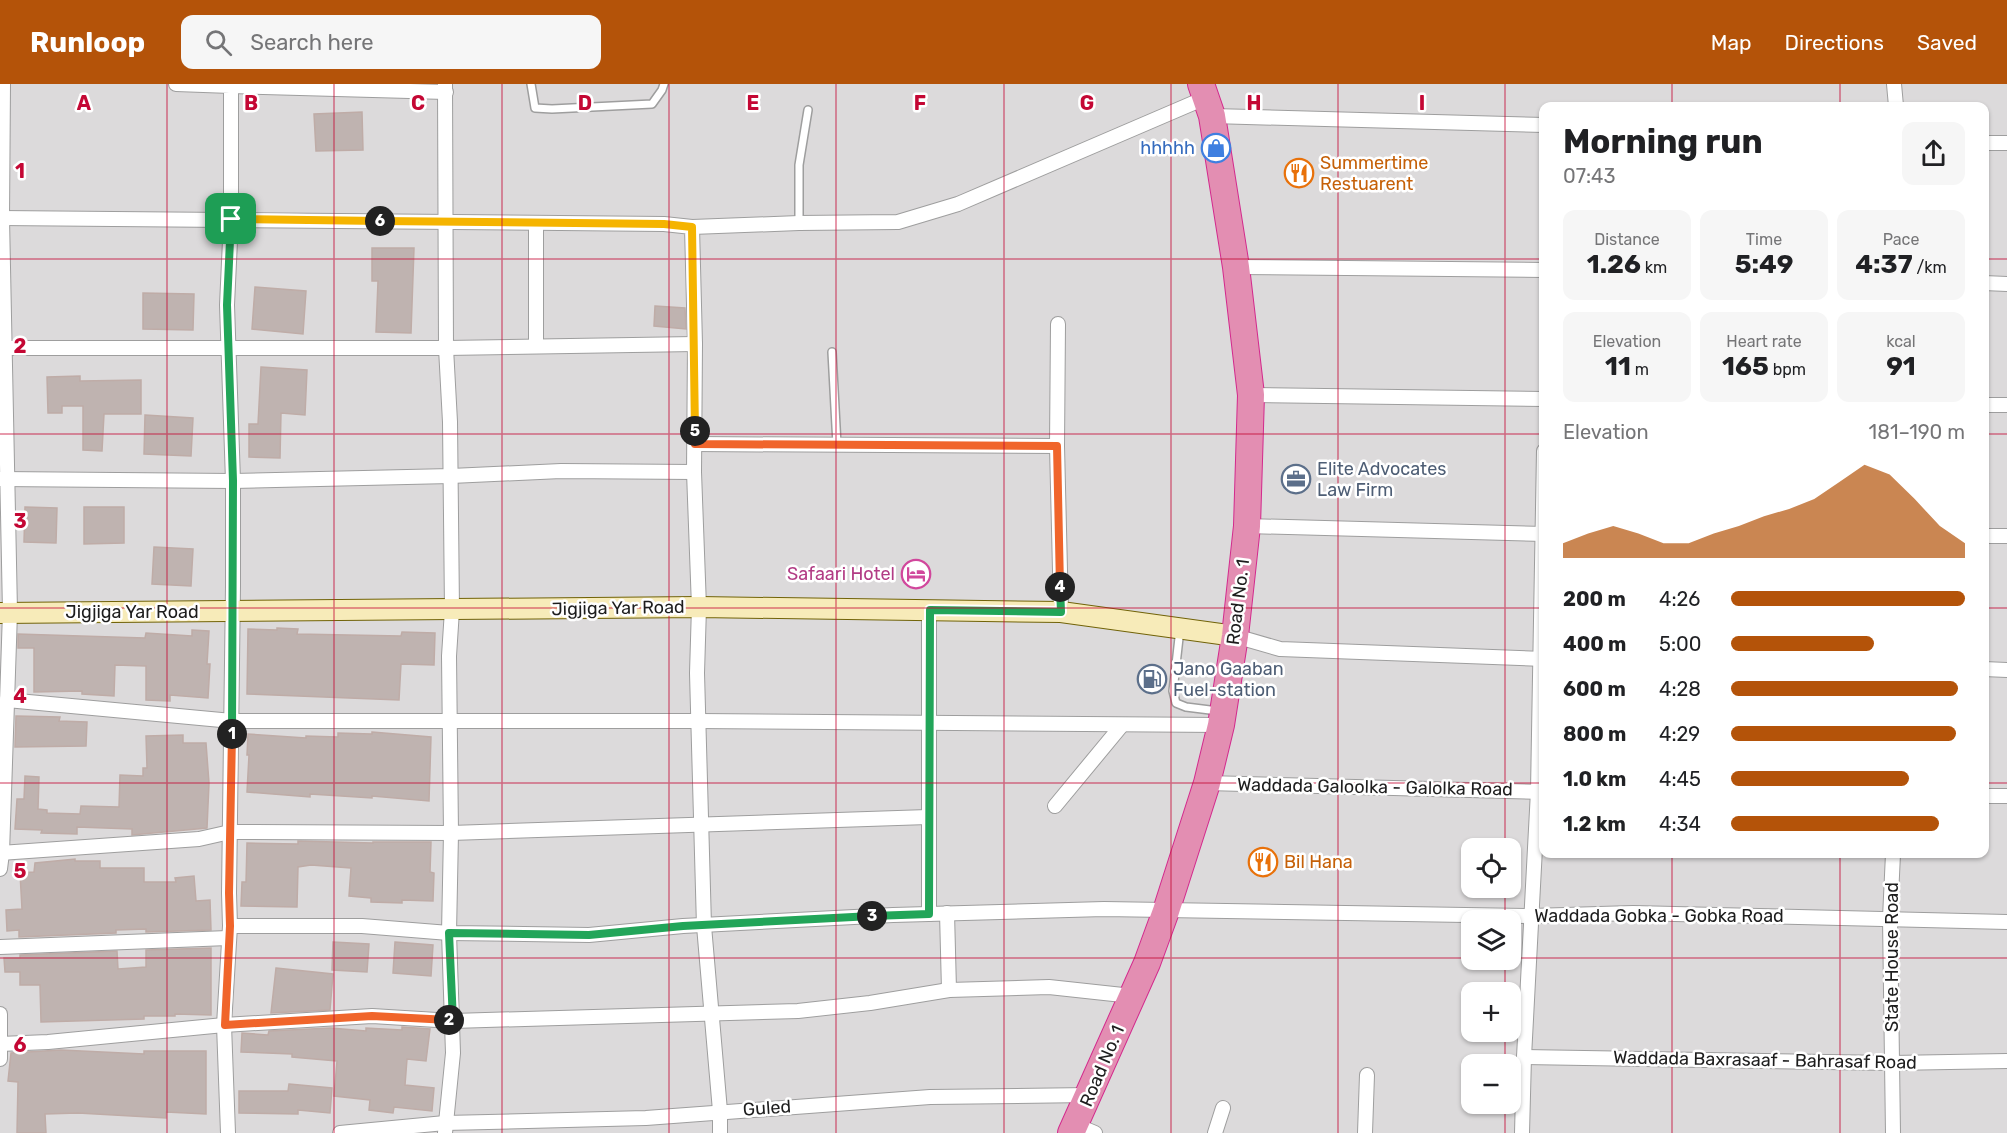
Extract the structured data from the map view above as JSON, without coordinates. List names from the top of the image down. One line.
{"streets":{"highway":["Road No. 1"],"street":["Jigjiga Yar Road","Waddada Galoolka - Galolka Road","Waddada Gobka - Gobka Road","State House Road","Waddada Baxrasaaf - Bahrasaf Road","Guled"]},"crossings":[["Road No. 1","Jigjiga Yar Road"],["Road No. 1","Waddada Galoolka - Galolka Road"],["Road No. 1","Waddada Gobka - Gobka Road"],["Road No. 1","Guled"],["Waddada Gobka - Gobka Road","State House Road"],["State House Road","Waddada Baxrasaaf - Bahrasaf Road"]],"places":{"shop":["hhhhh"],"restaurant":["Summertime Restuarent","Bil Hana"],"office":["Elite Advocates Law Firm"],"hotel":["Safaari Hotel"],"fuel station":["Jano Gaaban Fuel-station"]},"page":{"header":"Runloop","search":"Search here","nav":["Map","Directions","Saved"],"heading":["Morning run","07:43"],"stats":[["Distance","1.26 km"],["Time","5:49"],["Pace","4:37 /km"],["Elevation","11 m"],["Heart rate","165 bpm"],["kcal","91"]],"pins":["6","5","4","1","3","2"],"chart":["Elevation","181–190 m"],"list":[{"name":"200 m","note":"4:26"},{"name":"400 m","note":"5:00"},{"name":"600 m","note":"4:28"},{"name":"800 m","note":"4:29"},{"name":"1.0 km","note":"4:45"},{"name":"1.2 km","note":"4:34"}],"map_buttons":["+","−"]},"grid":{"columns":["A","B","C","D","E","F","G","H","I"],"rows":["1","2","3","4","5","6"]}}
